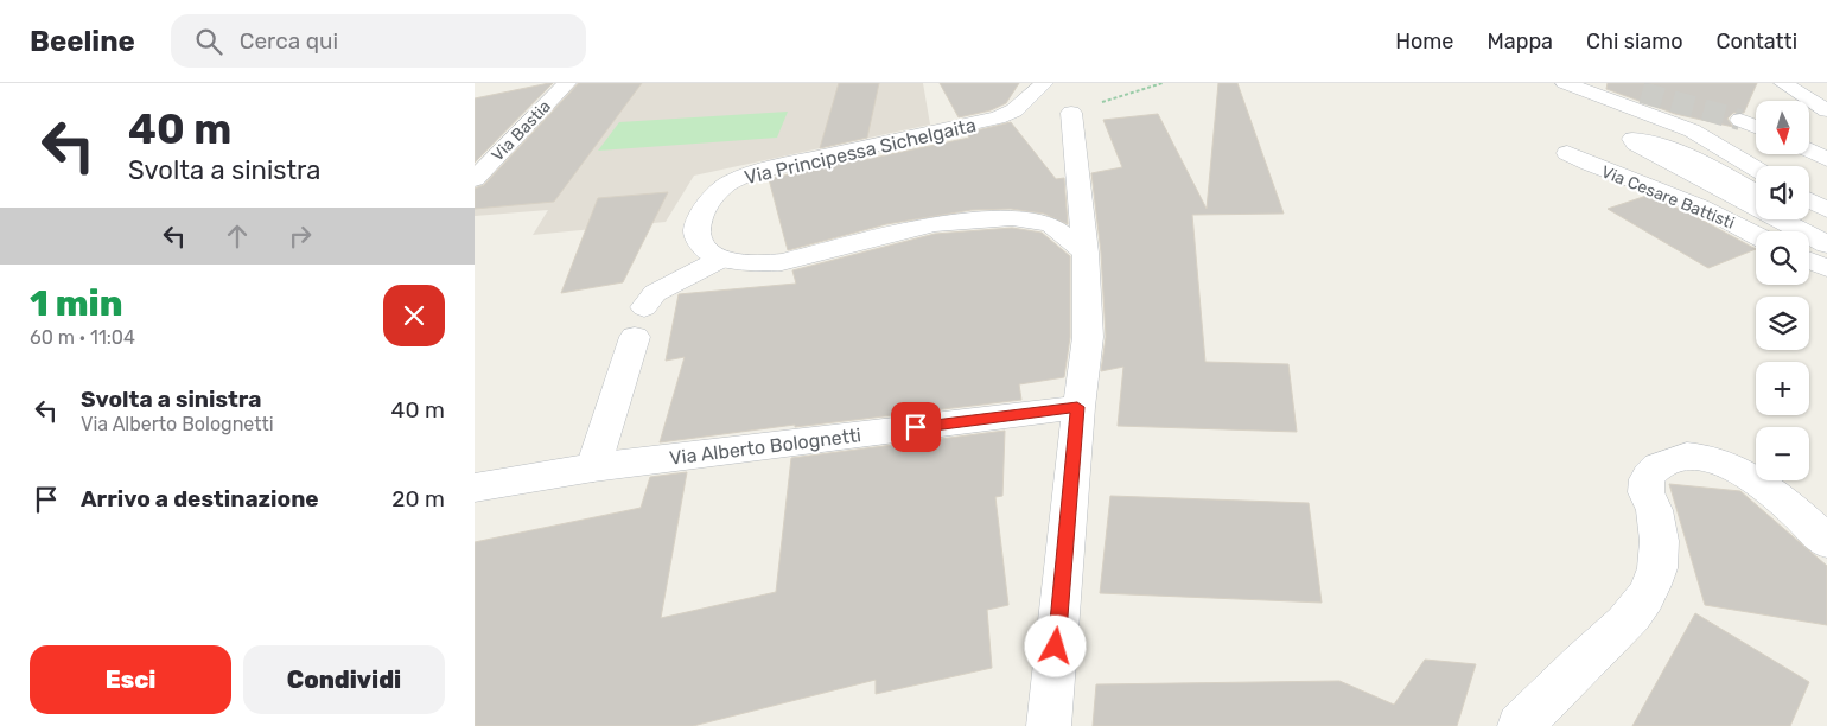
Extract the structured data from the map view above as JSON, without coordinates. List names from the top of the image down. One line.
{"streets":{"street":["Via Bastia","Via Principessa Sichelgaita","Via Cesare Battisti","Via Alberto Bolognetti"]},"north":"bottom","page":{"header":"Beeline","search":"Cerca qui","nav":["Home","Mappa","Chi siamo","Contatti"],"turn":["40 m","Svolta a sinistra"],"map_buttons":["+","−"],"heading":["1 min","60 m · 11:04"],"list":[{"name":"Svolta a sinistra","note":"Via Alberto Bolognetti","value":"40 m"},{"name":"Arrivo a destinazione","value":"20 m"}],"buttons":["Esci","Condividi"]}}
